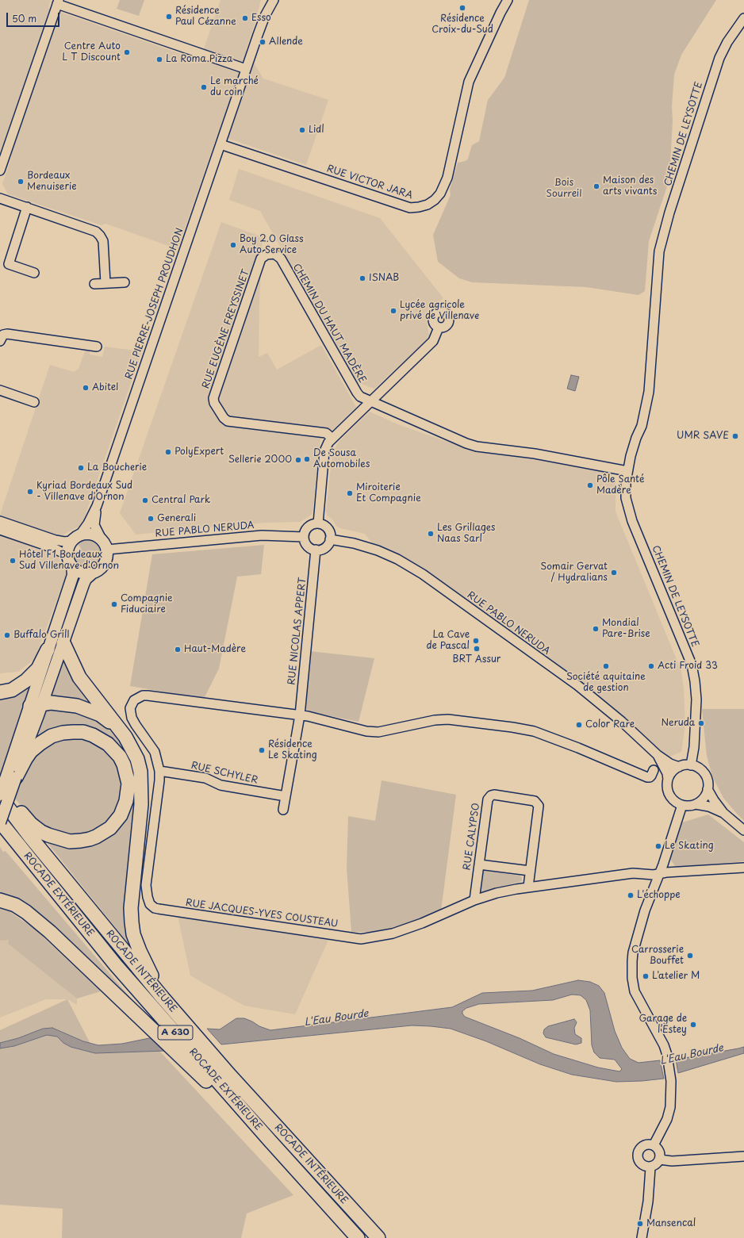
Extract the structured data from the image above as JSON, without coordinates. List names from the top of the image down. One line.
{"streets":{"highway":["ROCADE EXTÉRIEURE","ROCADE INTÉRIEURE","A 630"],"street":["CHEMIN DE LEYSOTTE","RUE VICTOR JARA","RUE PIERRE-JOSEPH PROUDHON","CHEMIN DU HAUT MADÈRE","RUE EUGÈNE FREYSSINET","RUE PABLO NERUDA","RUE NICOLAS APPERT","RUE SCHYLER","RUE CALYPSO","RUE JACQUES-YVES COUSTEAU"]},"crossings":[["CHEMIN DE LEYSOTTE","CHEMIN DU HAUT MADÈRE"],["CHEMIN DE LEYSOTTE","RUE PABLO NERUDA"],["RUE VICTOR JARA","RUE PIERRE-JOSEPH PROUDHON"],["RUE PIERRE-JOSEPH PROUDHON","RUE PABLO NERUDA"],["CHEMIN DU HAUT MADÈRE","RUE EUGÈNE FREYSSINET"],["RUE PABLO NERUDA","RUE NICOLAS APPERT"],["RUE NICOLAS APPERT","RUE SCHYLER"],["RUE NICOLAS APPERT","RUE JACQUES-YVES COUSTEAU"],["RUE SCHYLER","RUE JACQUES-YVES COUSTEAU"],["RUE CALYPSO","RUE JACQUES-YVES COUSTEAU"]],"water":["L'Eau Bourde"],"parks":["Bois Sourreil"],"places":["Résidence Croix-du-Sud","Résidence Paul Cézanne","Esso","Allende","Centre Auto L T Discount","La Roma Pizza","Le marché du coin","Lidl","Bordeaux Menuiserie","Maison des arts vivants","Boy 2.0 Glass Auto Service","ISNAB","Lycée agricole privé de Villenave","Abitel","UMR SAVE","PolyExpert","De Sousa Automobiles","Sellerie 2000","La Boucherie","Pôle Santé Madère","Kyriad Bordeaux Sud - Villenave d'Ornon","Miroiterie Et Compagnie","Central Park","Generali","Les Grillages Naas Sarl","Hôtel F1 Bordeaux Sud Villenave d'Ornon","Somair Gervat / Hydralians","Compagnie Fiduciaire","Mondial Pare-Brise","Buffalo Grill","La Cave de Pascal","BRT Assur","Haut-Madère","Société aquitaine de gestion","Acti Froid 33","Neruda","Color Rare","Résidence Le Skating","Le Skating","L'échoppe","Carrosserie Bouffet","L'atelier M","Garage de l’Estey","Mansencal"],"scale_bar":"50 m"}
